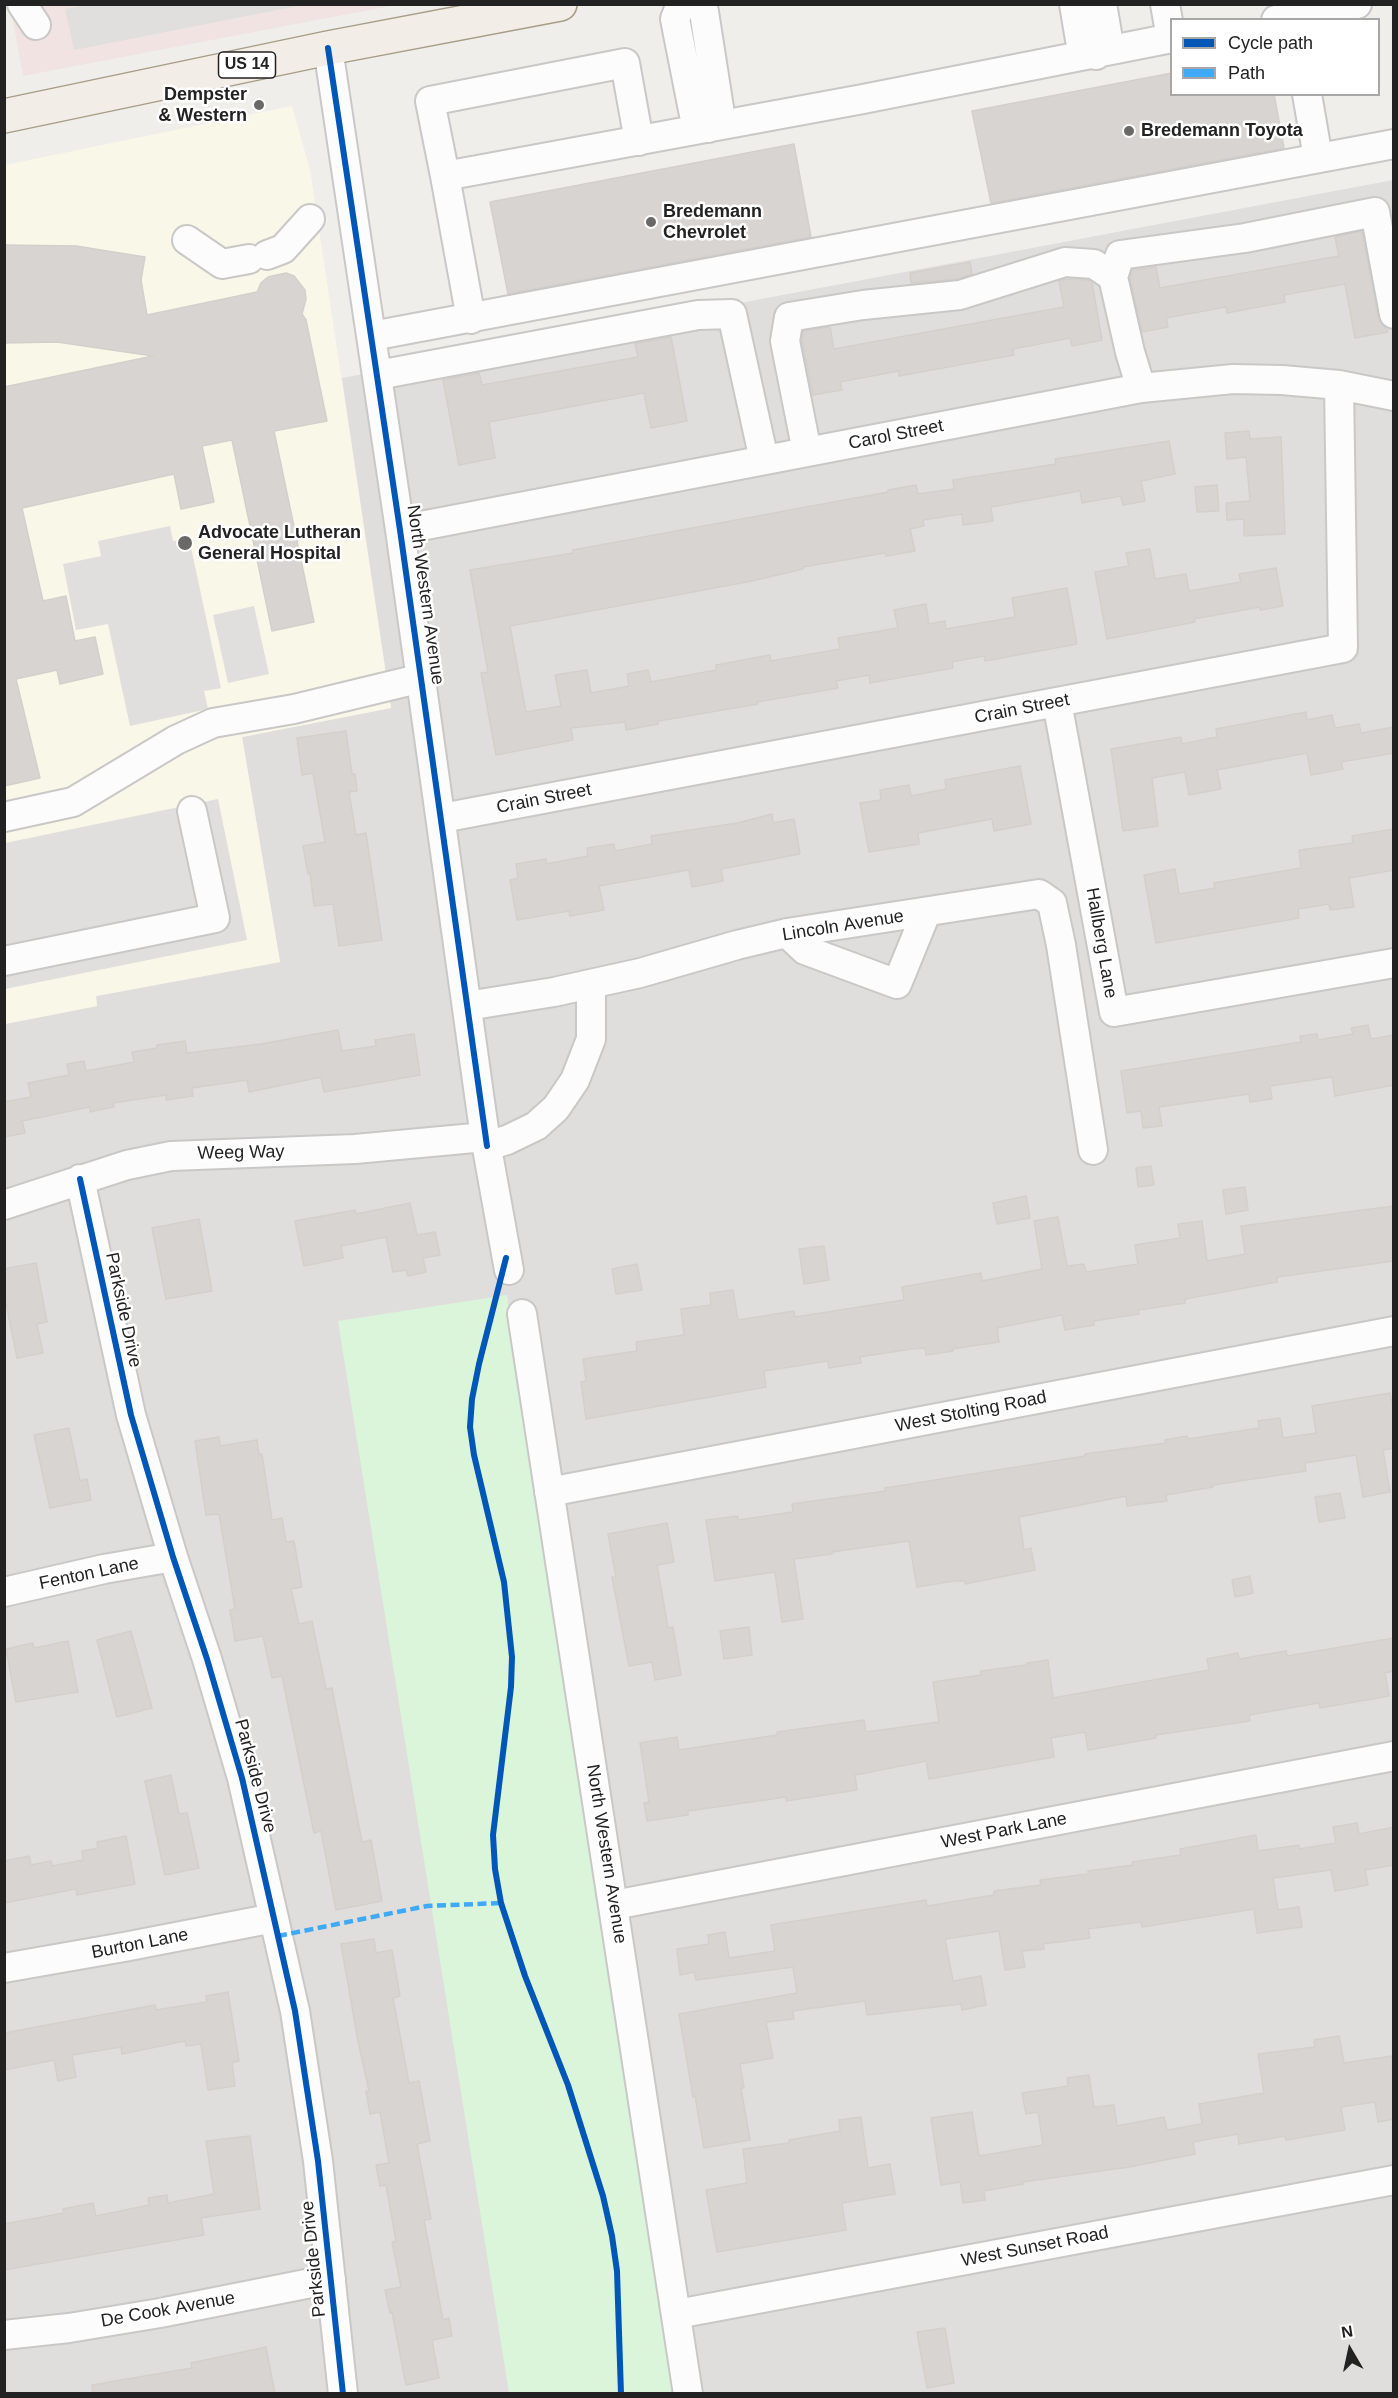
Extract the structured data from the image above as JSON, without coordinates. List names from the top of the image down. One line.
{"streets":{"main road":["US 14"],"street":["Carol Street","North Western Avenue","Crain Street","Lincoln Avenue","Hallberg Lane","Weeg Way","Parkside Drive","West Stolting Road","Fenton Lane","West Park Lane","Burton Lane","West Sunset Road","De Cook Avenue"]},"crossings":[["US 14","North Western Avenue"],["Carol Street","North Western Avenue"],["Carol Street","Crain Street"],["North Western Avenue","Crain Street"],["North Western Avenue","Lincoln Avenue"],["North Western Avenue","Weeg Way"],["North Western Avenue","West Stolting Road"],["North Western Avenue","West Park Lane"],["North Western Avenue","West Sunset Road"],["Crain Street","Hallberg Lane"],["Weeg Way","Parkside Drive"],["Parkside Drive","Fenton Lane"],["Parkside Drive","Burton Lane"],["Parkside Drive","De Cook Avenue"]],"places":["Dempster & Western","Bredemann Toyota","Bredemann Chevrolet","Advocate Lutheran General Hospital"],"legend":["Cycle path","Path"],"north":"top"}
